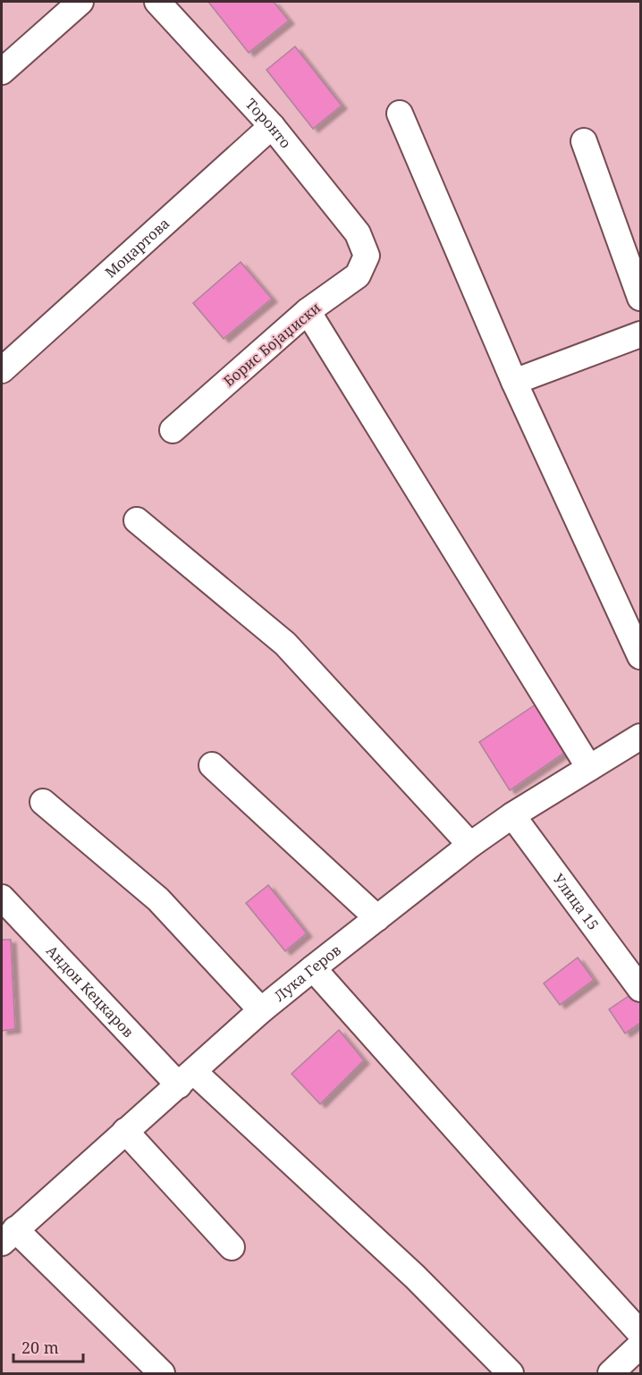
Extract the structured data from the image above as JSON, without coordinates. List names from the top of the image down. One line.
{"streets":{"street":["Торонто","Моцартова","Борис Бојаџиски","Улица 15","Лука Геров","Андон Кецкаров"]},"crossings":[["Торонто","Моцартова"],["Торонто","Борис Бојаџиски"],["Улица 15","Лука Геров"],["Лука Геров","Андон Кецкаров"]],"scale_bar":"20 m"}
